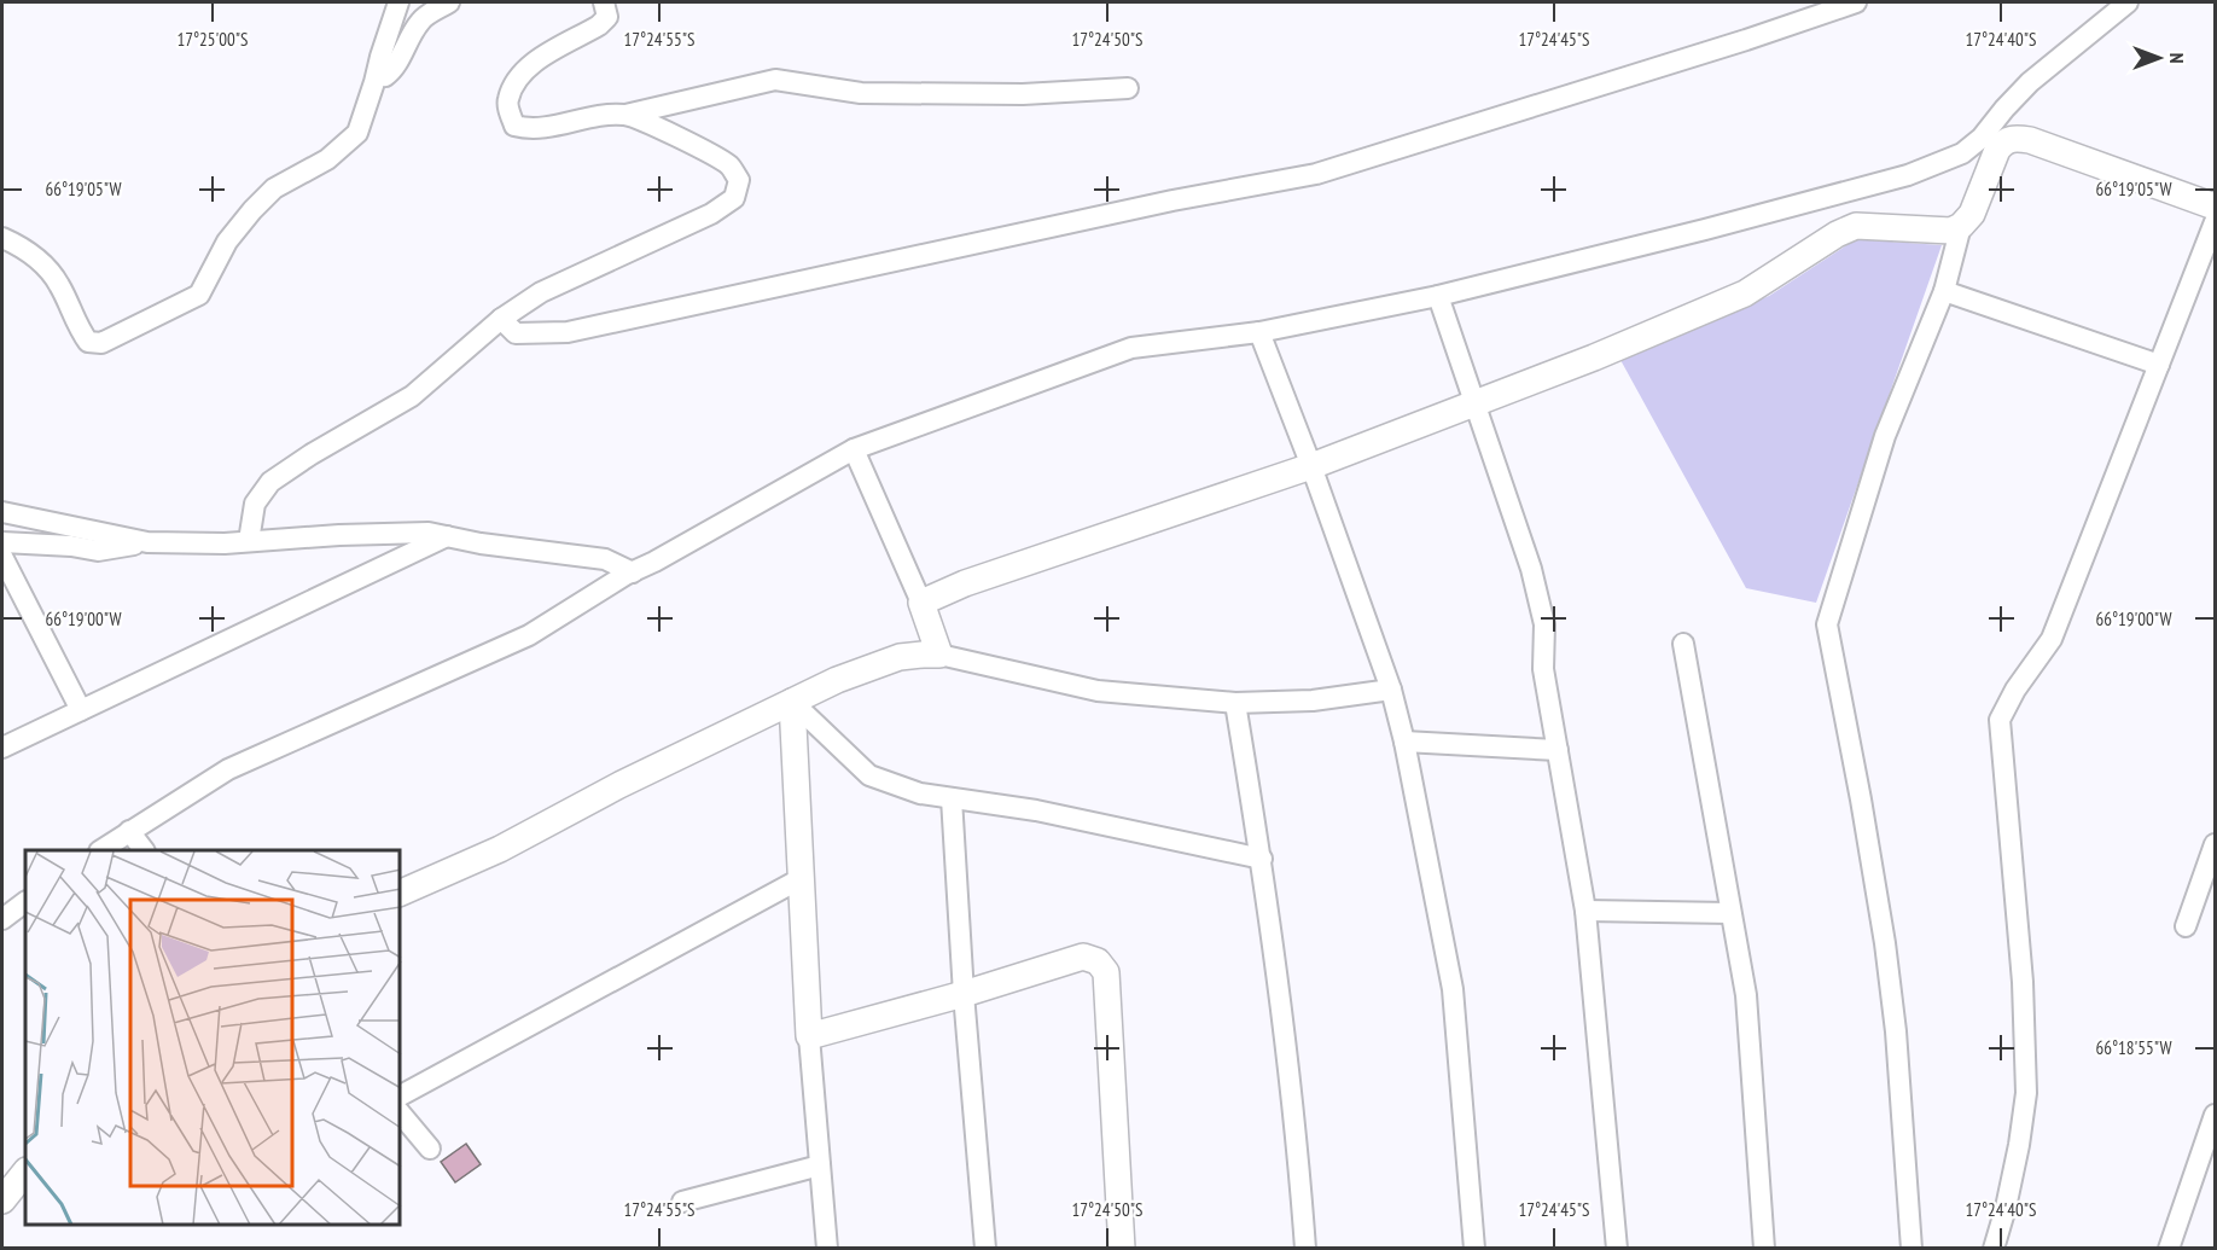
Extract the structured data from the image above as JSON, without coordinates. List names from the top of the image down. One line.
{"north":"right","coordinates":["17°25'00\"S","17°24'55\"S","17°24'50\"S","17°24'45\"S","17°24'40\"S","66°19'05\"W","66°19'00\"W","66°18'55\"W"]}
